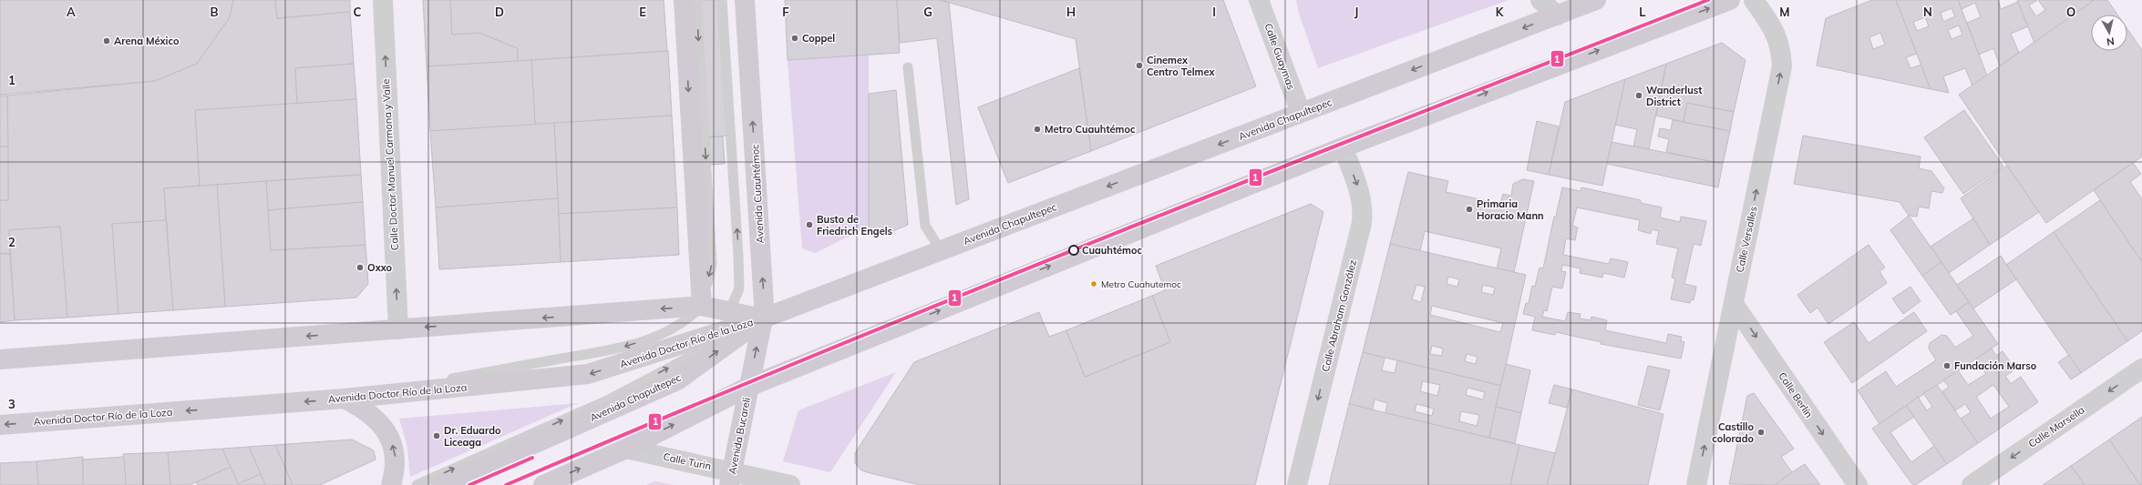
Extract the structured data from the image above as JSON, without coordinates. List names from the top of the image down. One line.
{"streets":{"main road":["Avenida Chapultepec","Avenida Cuauhtémoc","Avenida Doctor Río de la Loza","Avenida Bucareli"],"street":["Calle Guaymas","Calle Doctor Manuel Carmona y Valle","Calle Versalles","Calle Abraham González","Calle Berlín","Calle Marsella","Calle Turin"]},"crossings":[["Calle Guaymas","Avenida Chapultepec"],["Avenida Chapultepec","Avenida Cuauhtémoc"],["Avenida Chapultepec","Avenida Doctor Río de la Loza"],["Calle Doctor Manuel Carmona y Valle","Avenida Doctor Río de la Loza"],["Avenida Cuauhtémoc","Avenida Doctor Río de la Loza"],["Avenida Cuauhtémoc","Avenida Bucareli"],["Calle Versalles","Calle Berlín"],["Avenida Bucareli","Calle Turin"]],"one_way":["Calle Doctor Manuel Carmona y Valle","Calle Versalles","Calle Abraham González","Avenida Doctor Río de la Loza","Calle Berlín","Calle Marsella"],"places":["Coppel","Arena México","Cinemex Centro Telmex","Wanderlust District","Metro Cuauhtémoc","Primaria Horacio Mann","Busto de Friedrich Engels","Cuauhtémoc","Oxxo","Metro Cuahutemoc","Fundación Marso","Castillo colorado","Dr. Eduardo Liceaga"],"lines":["transit line 1"],"north":"bottom","grid":{"columns":["A","B","C","D","E","F","G","H","I","J","K","L","M","N","O"],"rows":["1","2","3"]}}
